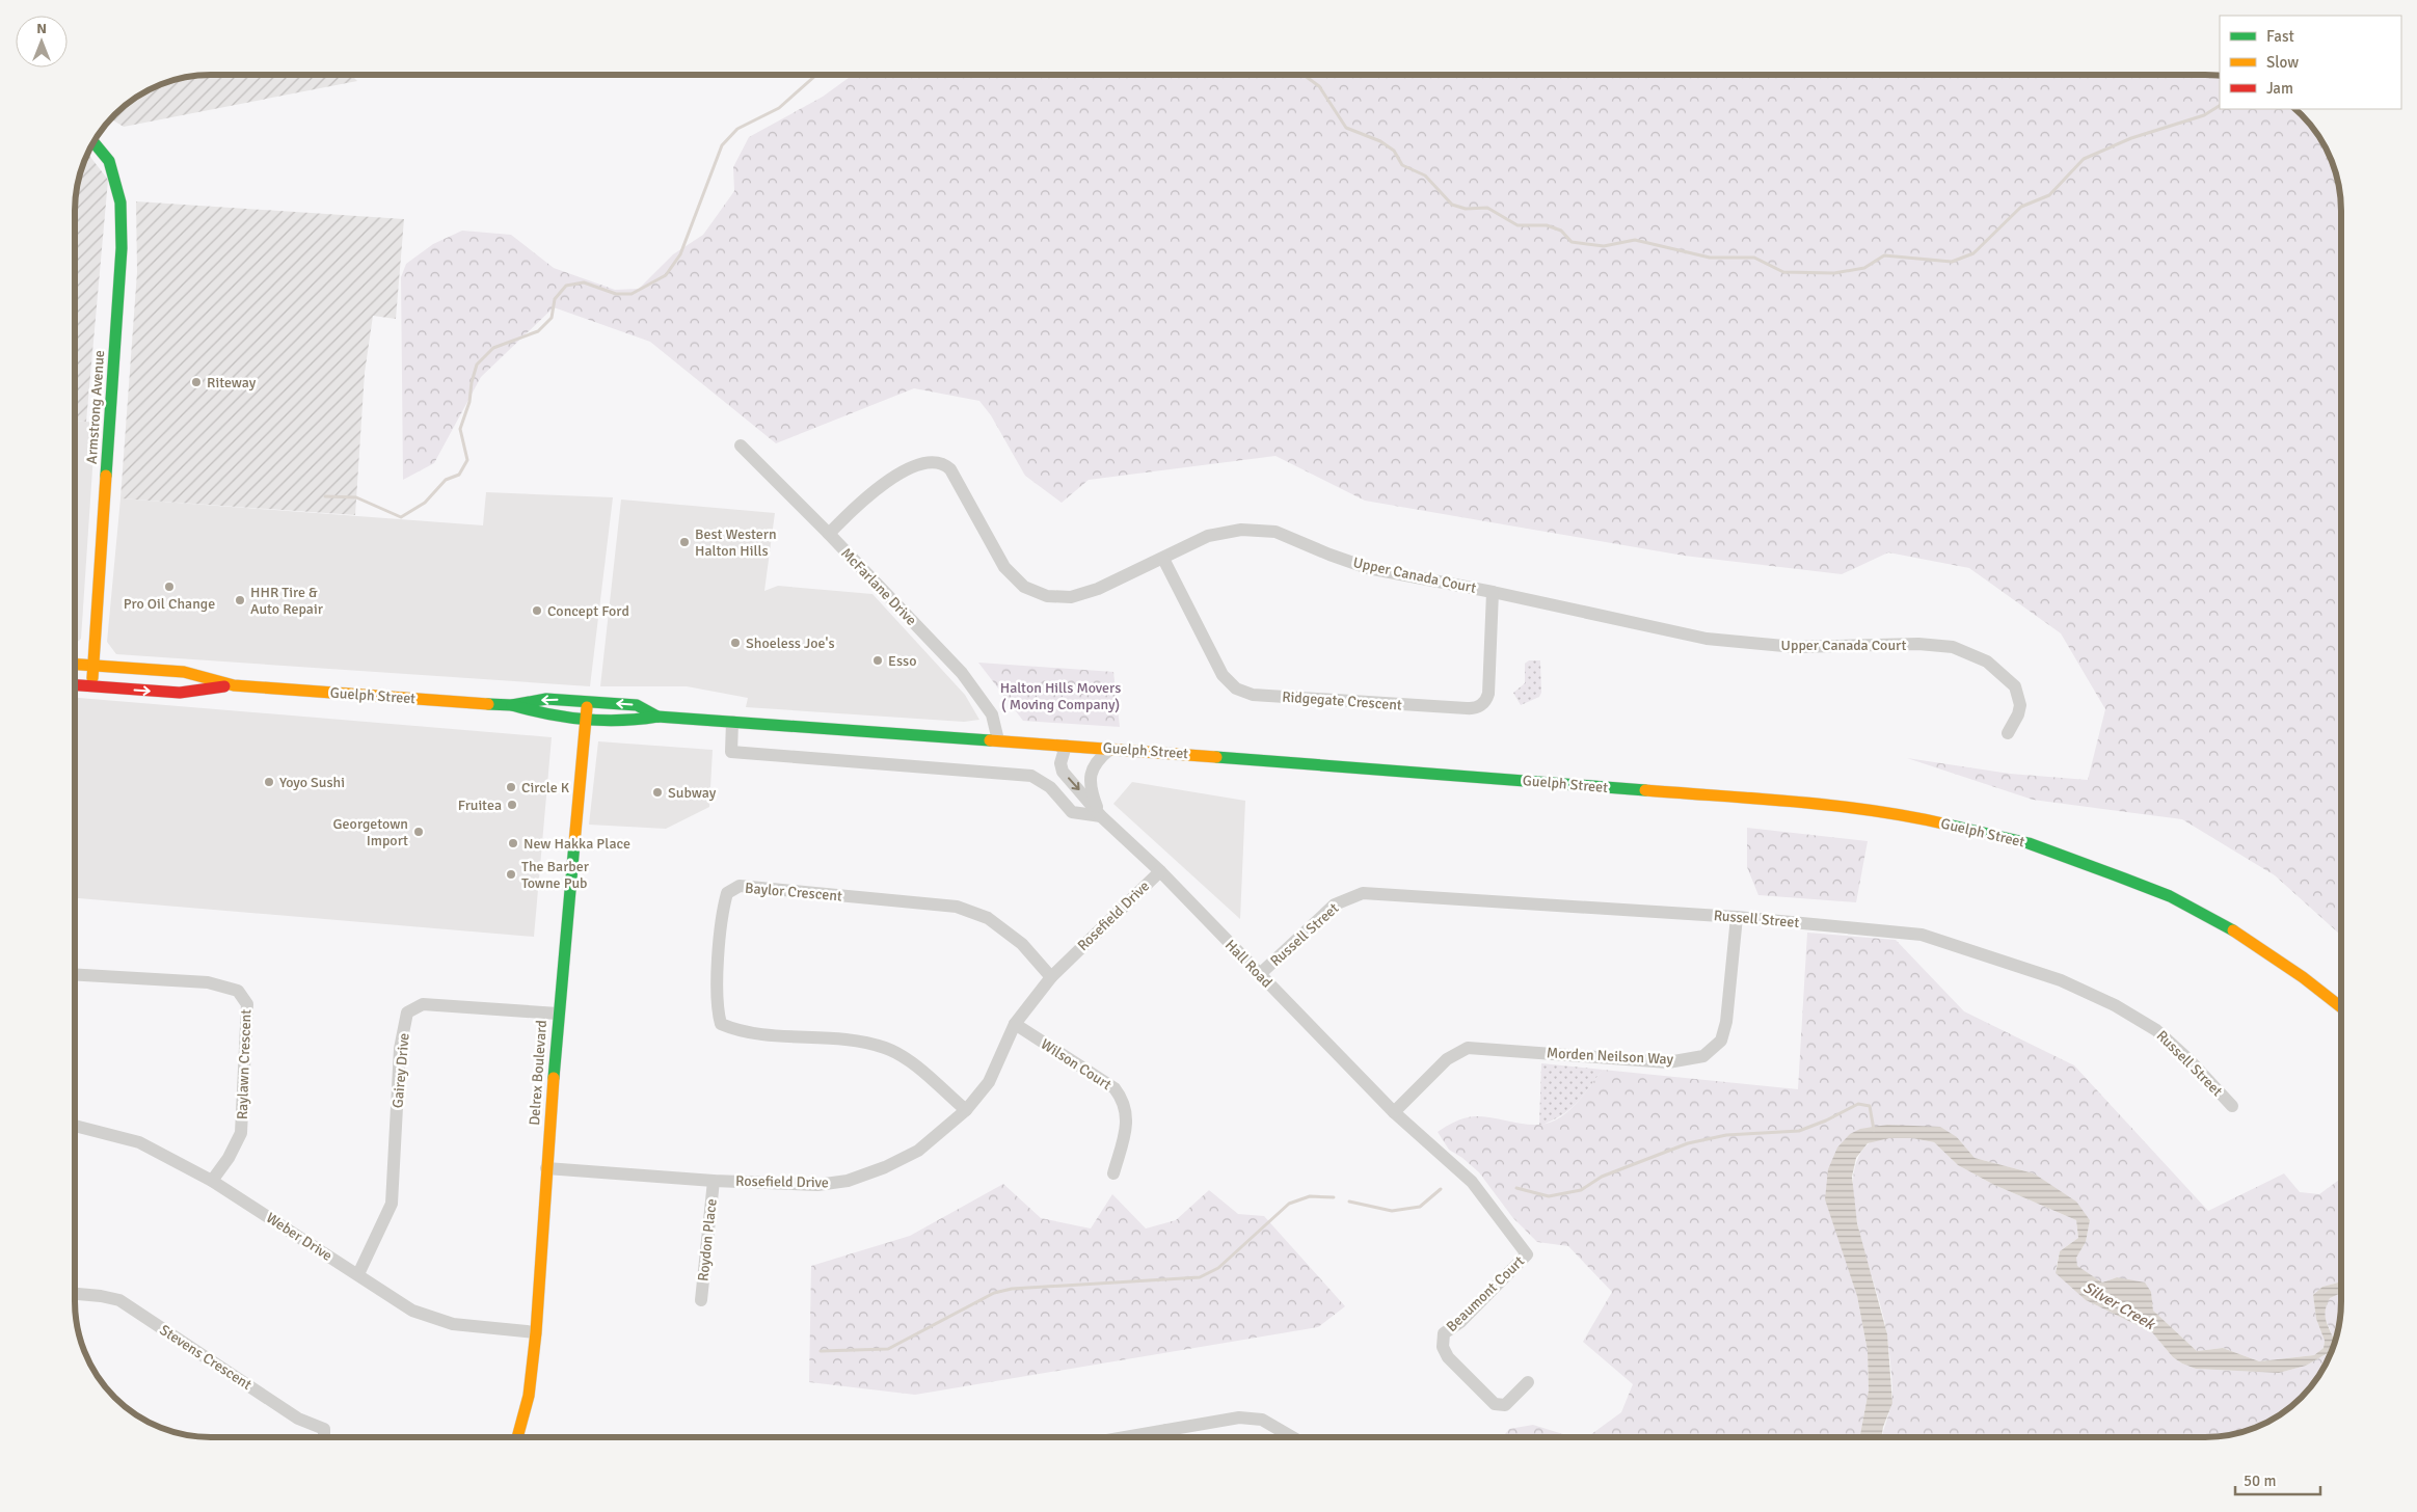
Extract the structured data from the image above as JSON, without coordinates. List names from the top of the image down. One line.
{"streets":{"main road":["Armstrong Avenue","Guelph Street","Delrex Boulevard"],"street":["Upper Canada Court","McFarlane Drive","Ridgegate Crescent","Baylor Crescent","Rosefield Drive","Russell Street","Hall Road","Morden Neilson Way","Raylawn Crescent","Wilson Court","Gairey Drive","Weber Drive","Roydon Place","Beaumont Court","Stevens Crescent"]},"crossings":[["Armstrong Avenue","Guelph Street"],["Upper Canada Court","McFarlane Drive"],["Upper Canada Court","Ridgegate Crescent"],["McFarlane Drive","Guelph Street"],["Guelph Street","Hall Road"],["Guelph Street","Delrex Boulevard"],["Baylor Crescent","Rosefield Drive"],["Rosefield Drive","Hall Road"],["Rosefield Drive","Wilson Court"],["Rosefield Drive","Delrex Boulevard"],["Rosefield Drive","Roydon Place"],["Russell Street","Hall Road"],["Russell Street","Morden Neilson Way"],["Hall Road","Morden Neilson Way"],["Hall Road","Beaumont Court"],["Morden Neilson Way","Beaumont Court"],["Raylawn Crescent","Weber Drive"],["Gairey Drive","Delrex Boulevard"],["Gairey Drive","Weber Drive"],["Delrex Boulevard","Weber Drive"]],"water":["Silver Creek"],"parks":["Halton Hills Movers ( Moving Company)"],"places":["Riteway","Best Western Halton Hills","Pro Oil Change","HHR Tire & Auto Repair","Concept Ford","Shoeless Joe's","Esso","Yoyo Sushi","Circle K","Subway","Fruitea","Georgetown Import","New Hakka Place","The Barber Towne Pub"],"legend":["Fast","Slow","Jam"],"scale_bar":"50 m","north":"top"}
